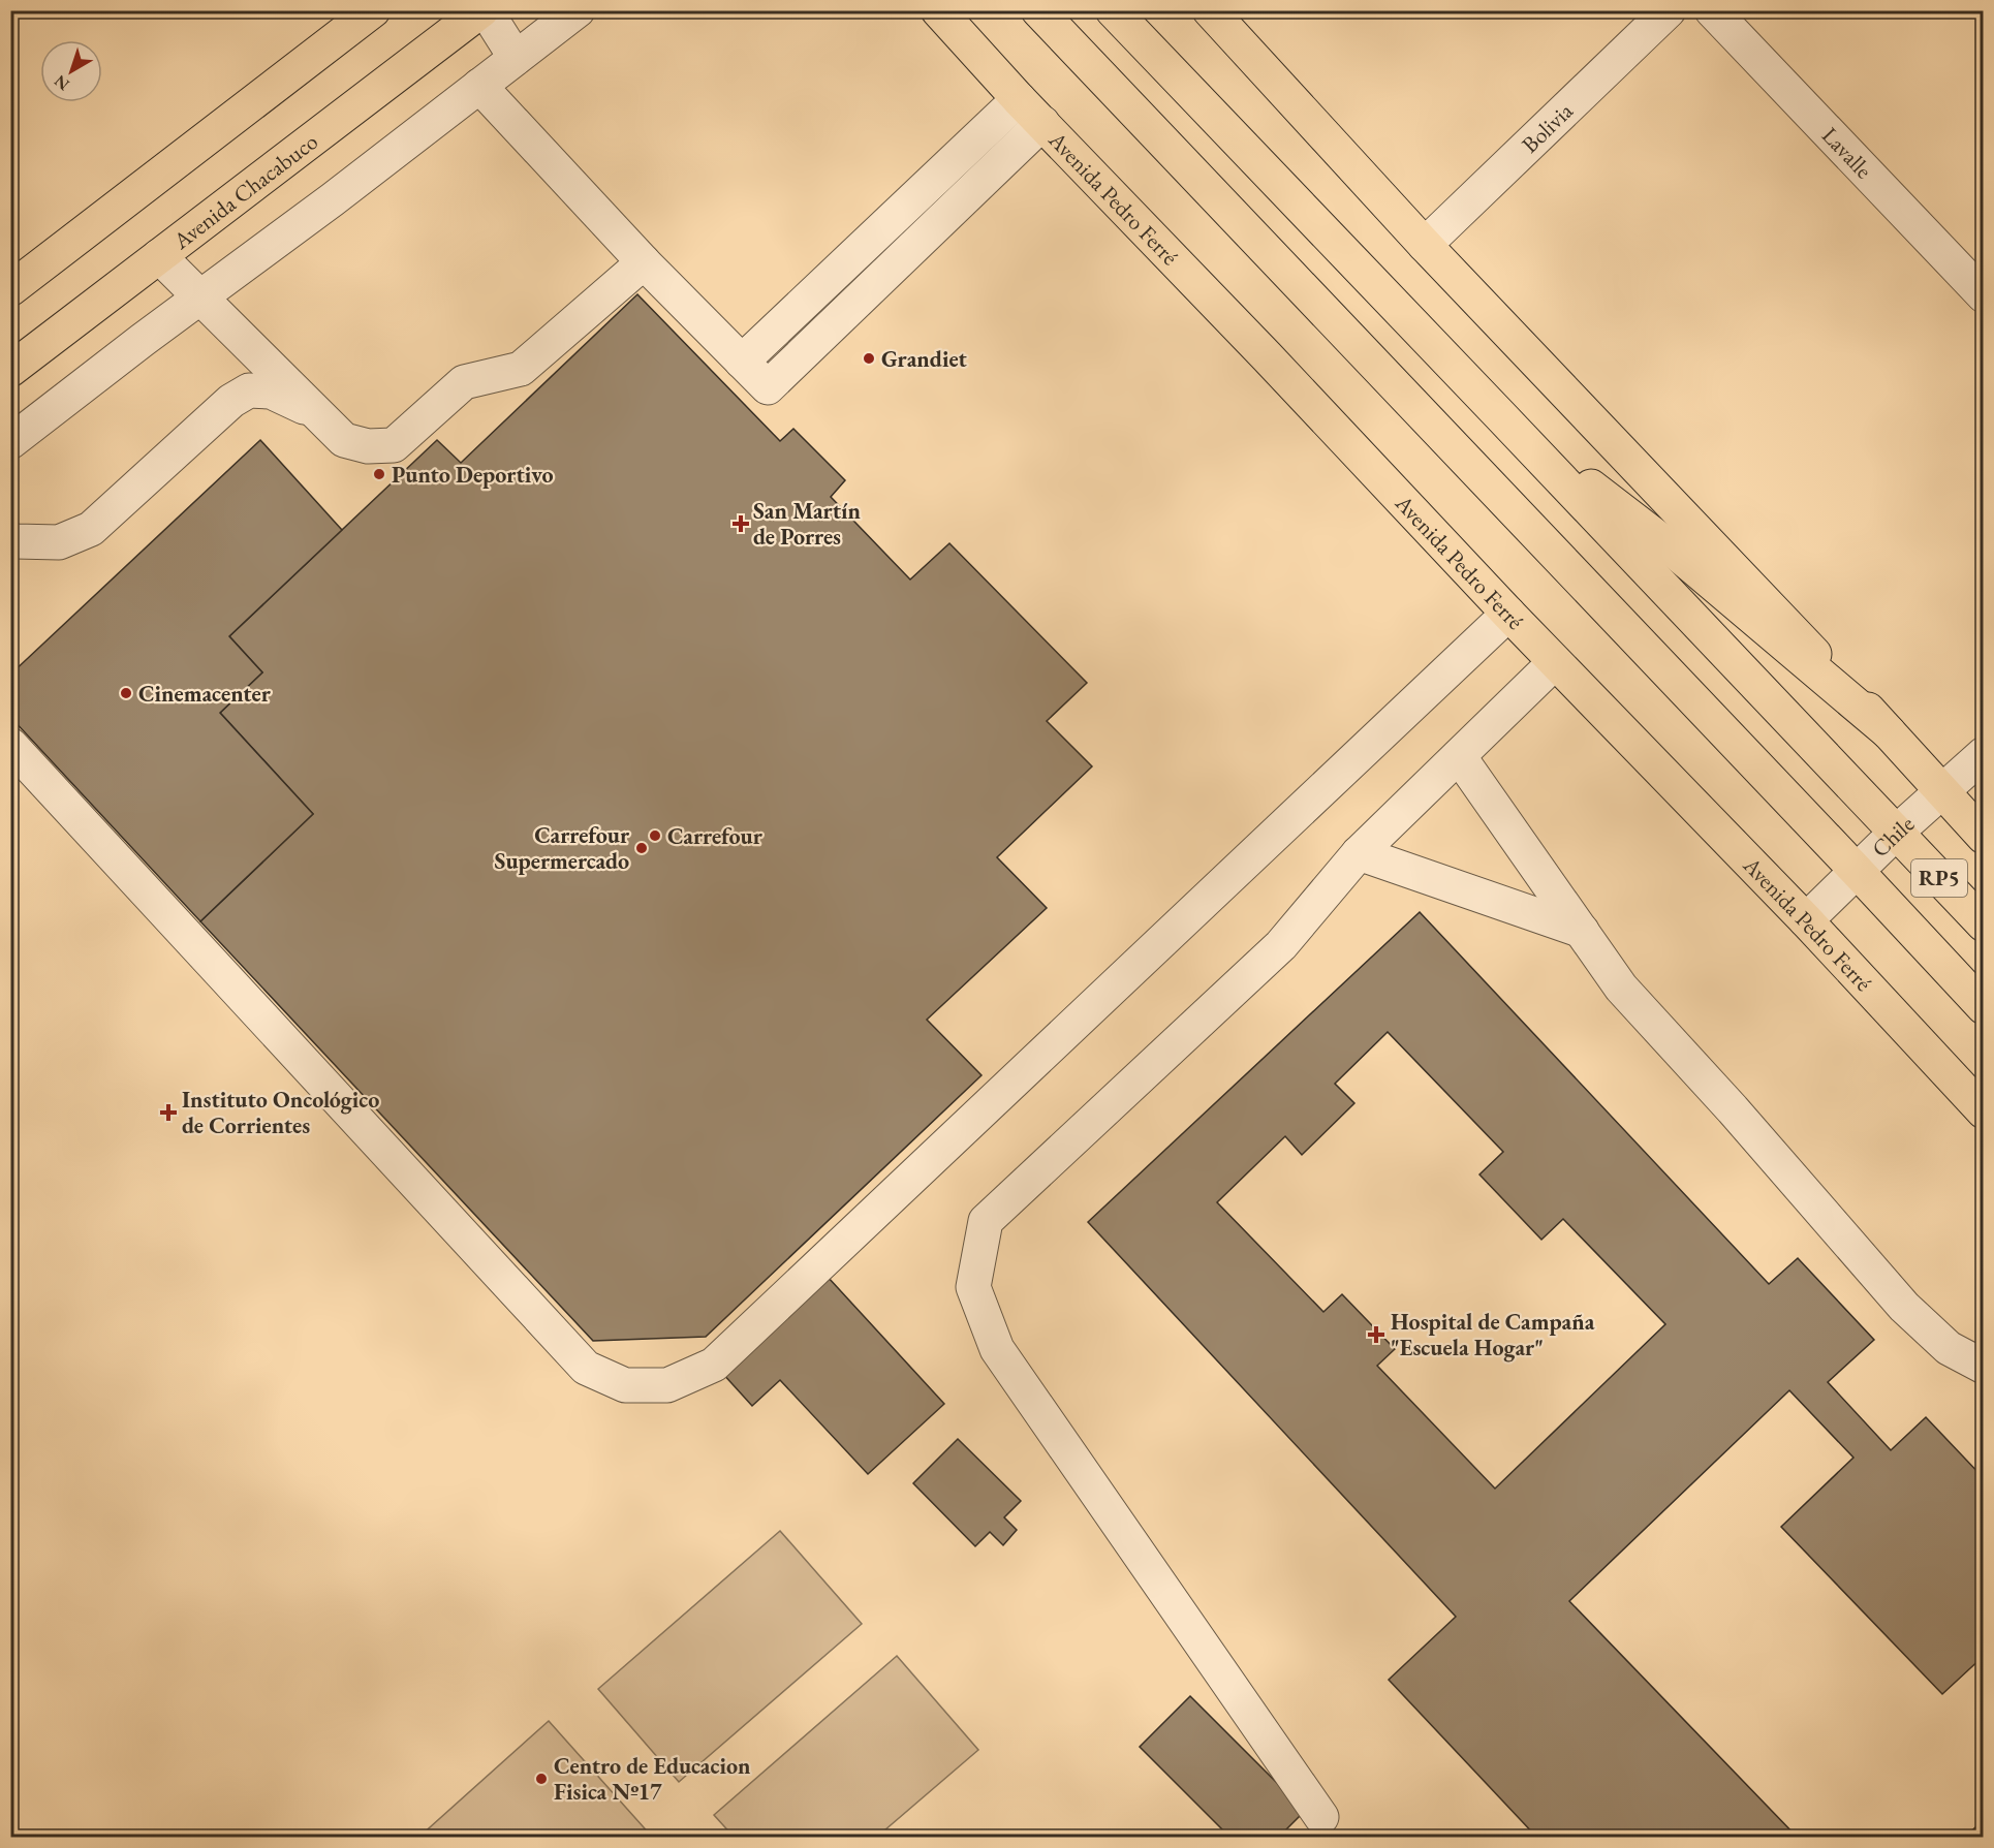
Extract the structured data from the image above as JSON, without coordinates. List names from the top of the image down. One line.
{"streets":{"main road":["Avenida Chacabuco","Avenida Pedro Ferré","RP5"],"street":["Bolivia","Lavalle","Chile"]},"crossings":[["Avenida Pedro Ferré","Chile"],["Chile","RP5"]],"places":{"other":["Grandiet","Punto Deportivo","Cinemacenter","Carrefour","Carrefour Supermercado","Centro de Educacion Fisica Nº17"],"health":["San Martín de Porres","Instituto Oncológico de Corrientes","Hospital de Campaña \"Escuela Hogar\""]},"north":"bottom left"}
